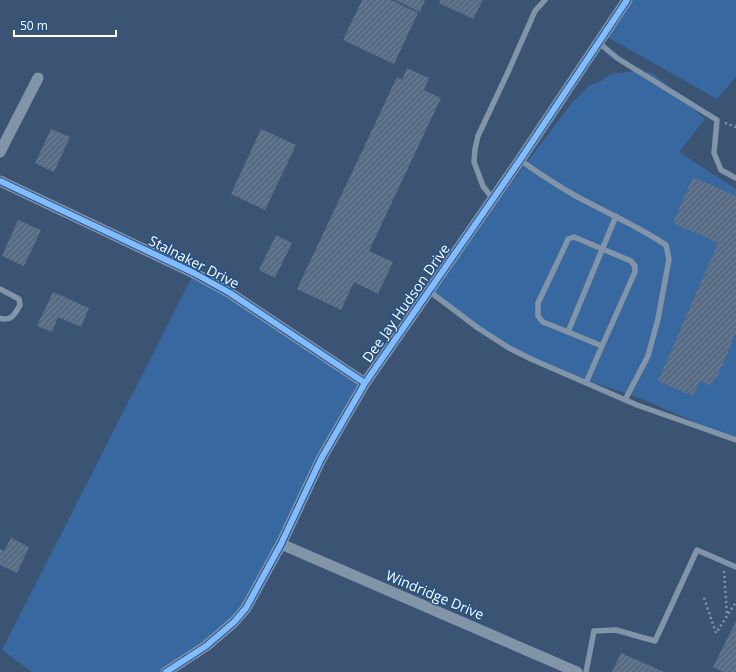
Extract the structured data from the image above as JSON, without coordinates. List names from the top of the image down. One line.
{"streets":{"street":["Stalnaker Drive","Dee Jay Hudson Drive","Windridge Drive"]},"crossings":[["Stalnaker Drive","Dee Jay Hudson Drive"],["Dee Jay Hudson Drive","Windridge Drive"]],"scale_bar":"50 m"}
